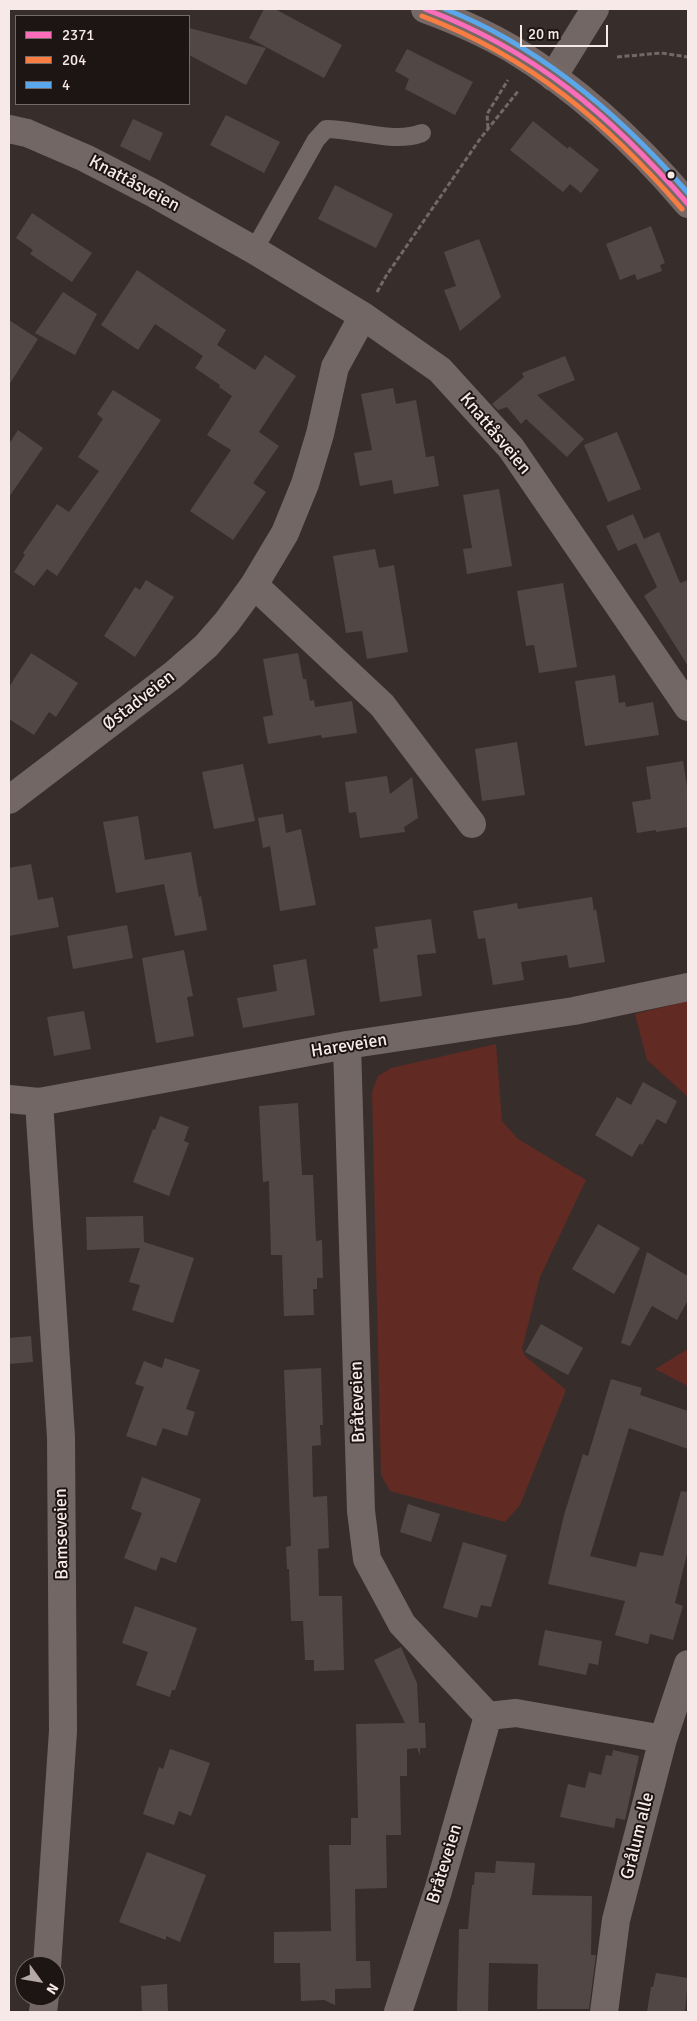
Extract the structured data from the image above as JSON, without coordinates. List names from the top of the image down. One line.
{"streets":{"street":["Knattåsveien","Østadveien","Hareveien","Bråteveien","Bamseveien","Grålum alle"]},"crossings":[["Knattåsveien","Østadveien"],["Hareveien","Bråteveien"],["Hareveien","Bamseveien"]],"lines":["transit line 2371","transit line 4","transit line 204"],"legend":["2371","204","4"],"scale_bar":"20 m","north":"bottom right"}
